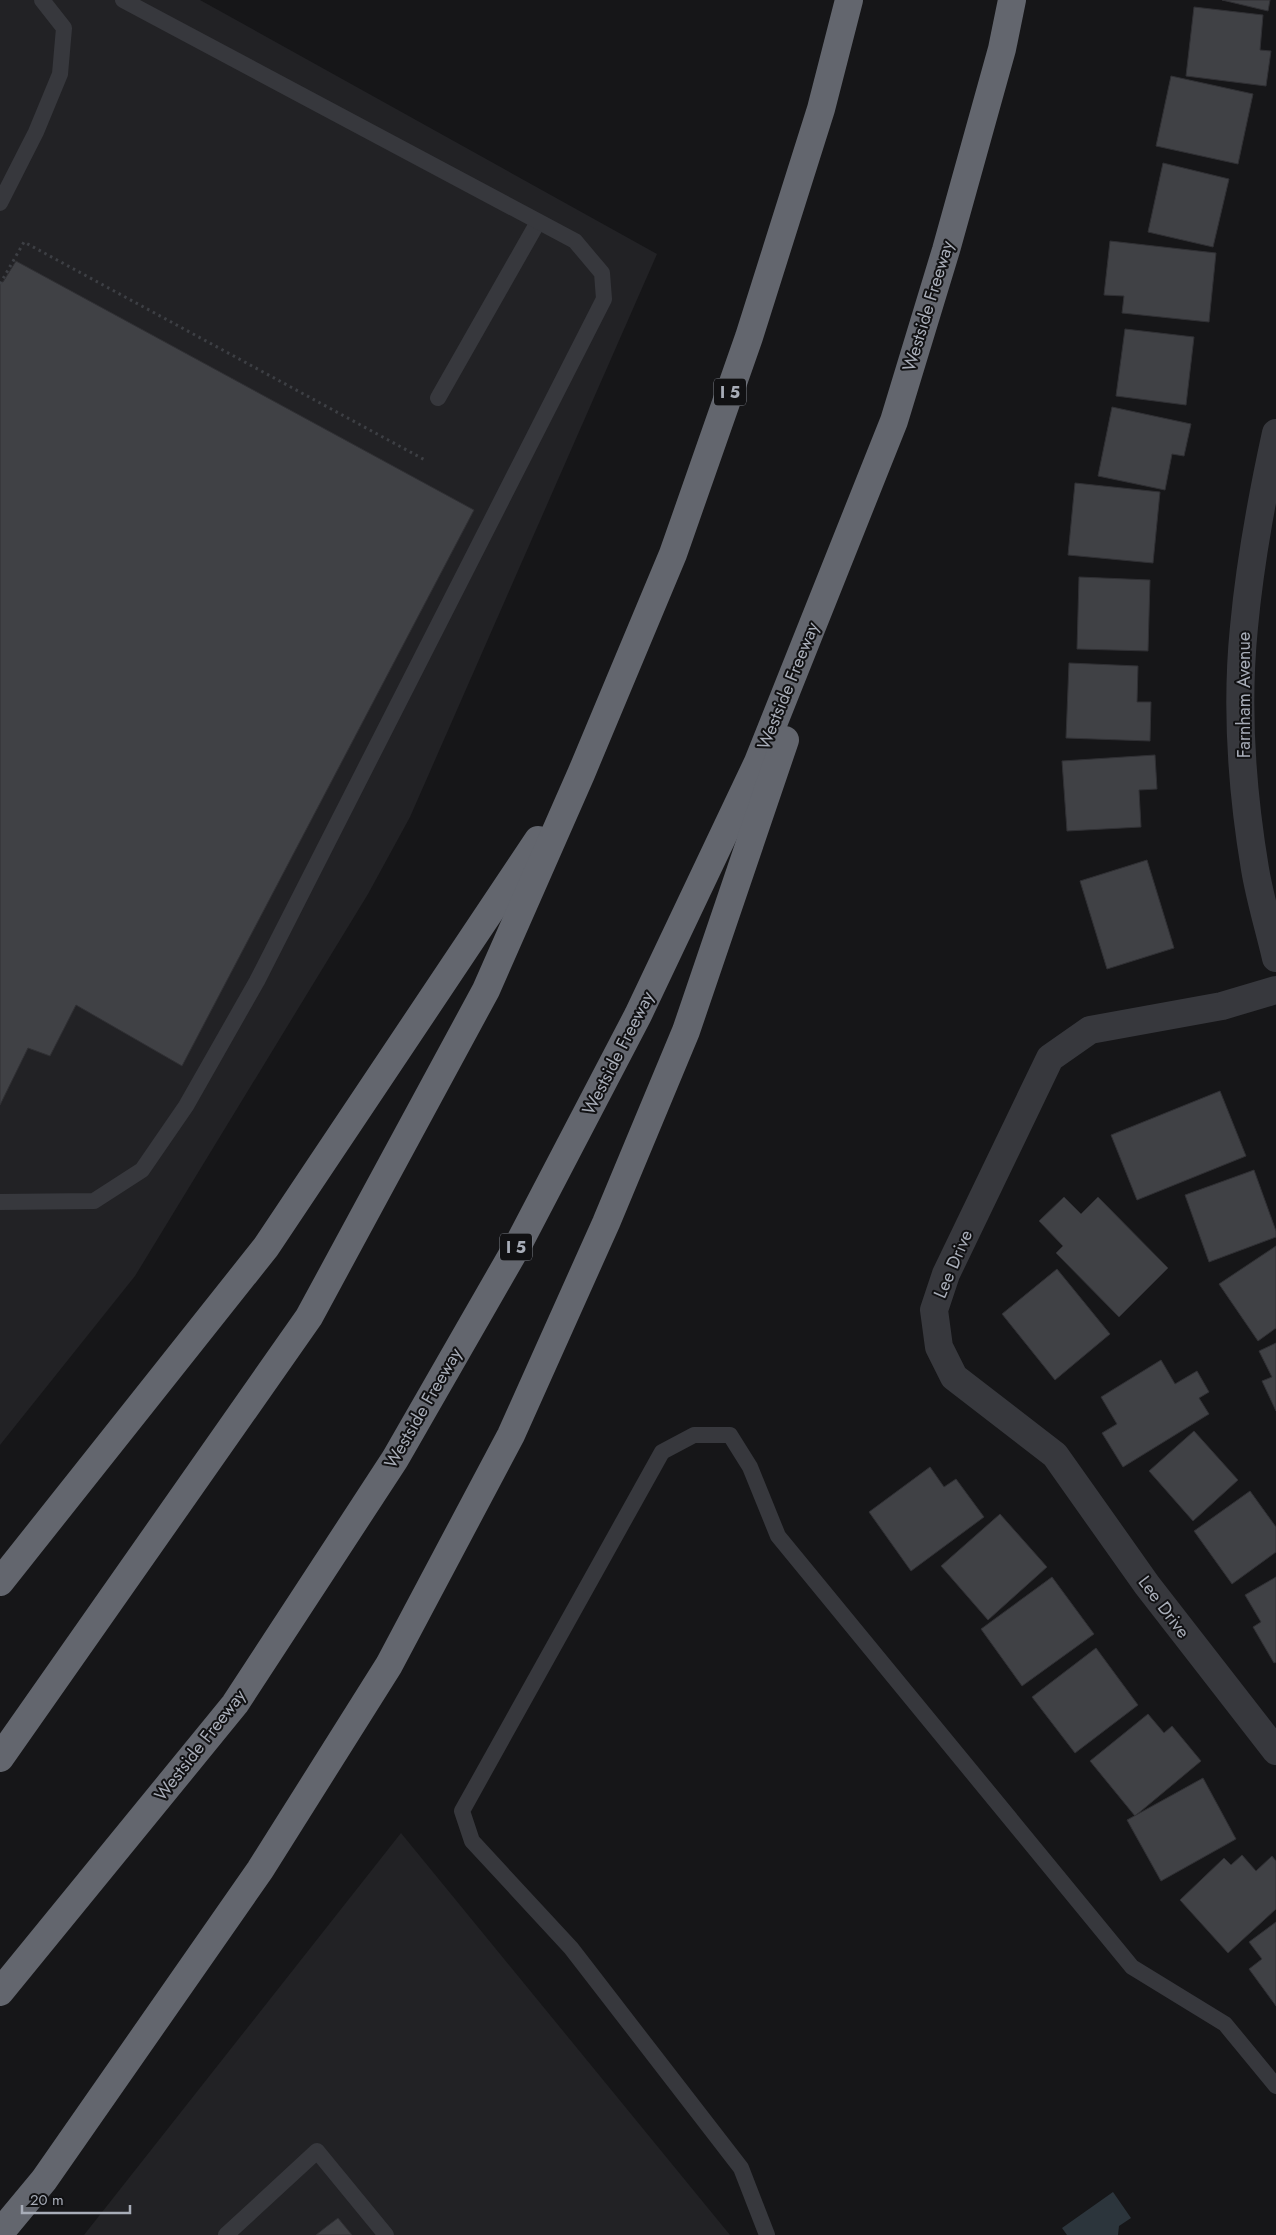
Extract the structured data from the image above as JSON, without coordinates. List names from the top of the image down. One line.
{"streets":{"highway":["Westside Freeway","I 5"],"street":["Farnham Avenue","Lee Drive"]},"scale_bar":"20 m"}
